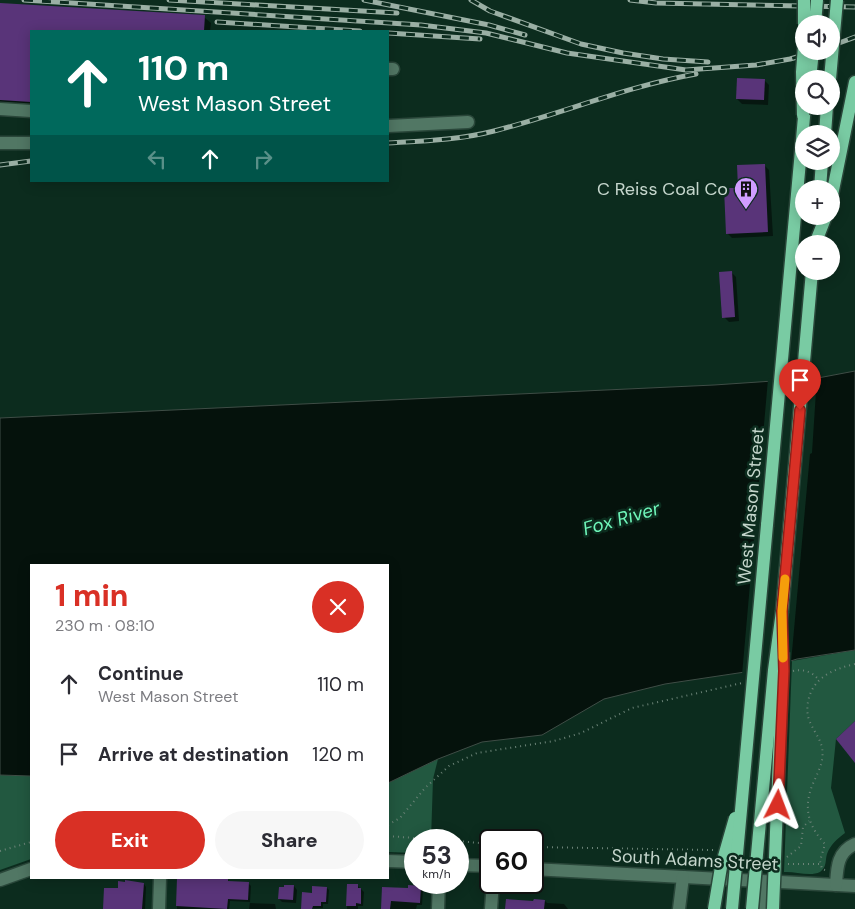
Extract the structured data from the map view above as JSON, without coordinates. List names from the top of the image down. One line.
{"streets":{"main road":["West Mason Street"],"street":["South Adams Street"]},"water":["Fox River"],"places":{"building":["C Reiss Coal Co"]},"page":{"map_buttons":["+","−"],"turn":["110 m","West Mason Street"],"heading":["1 min","230 m · 08:10"],"list":[{"name":"Continue","note":"West Mason Street","value":"110 m"},{"name":"Arrive at destination","value":"120 m"}],"buttons":["Exit","Share"],"speed":"53 km/h","limit":"60"}}
